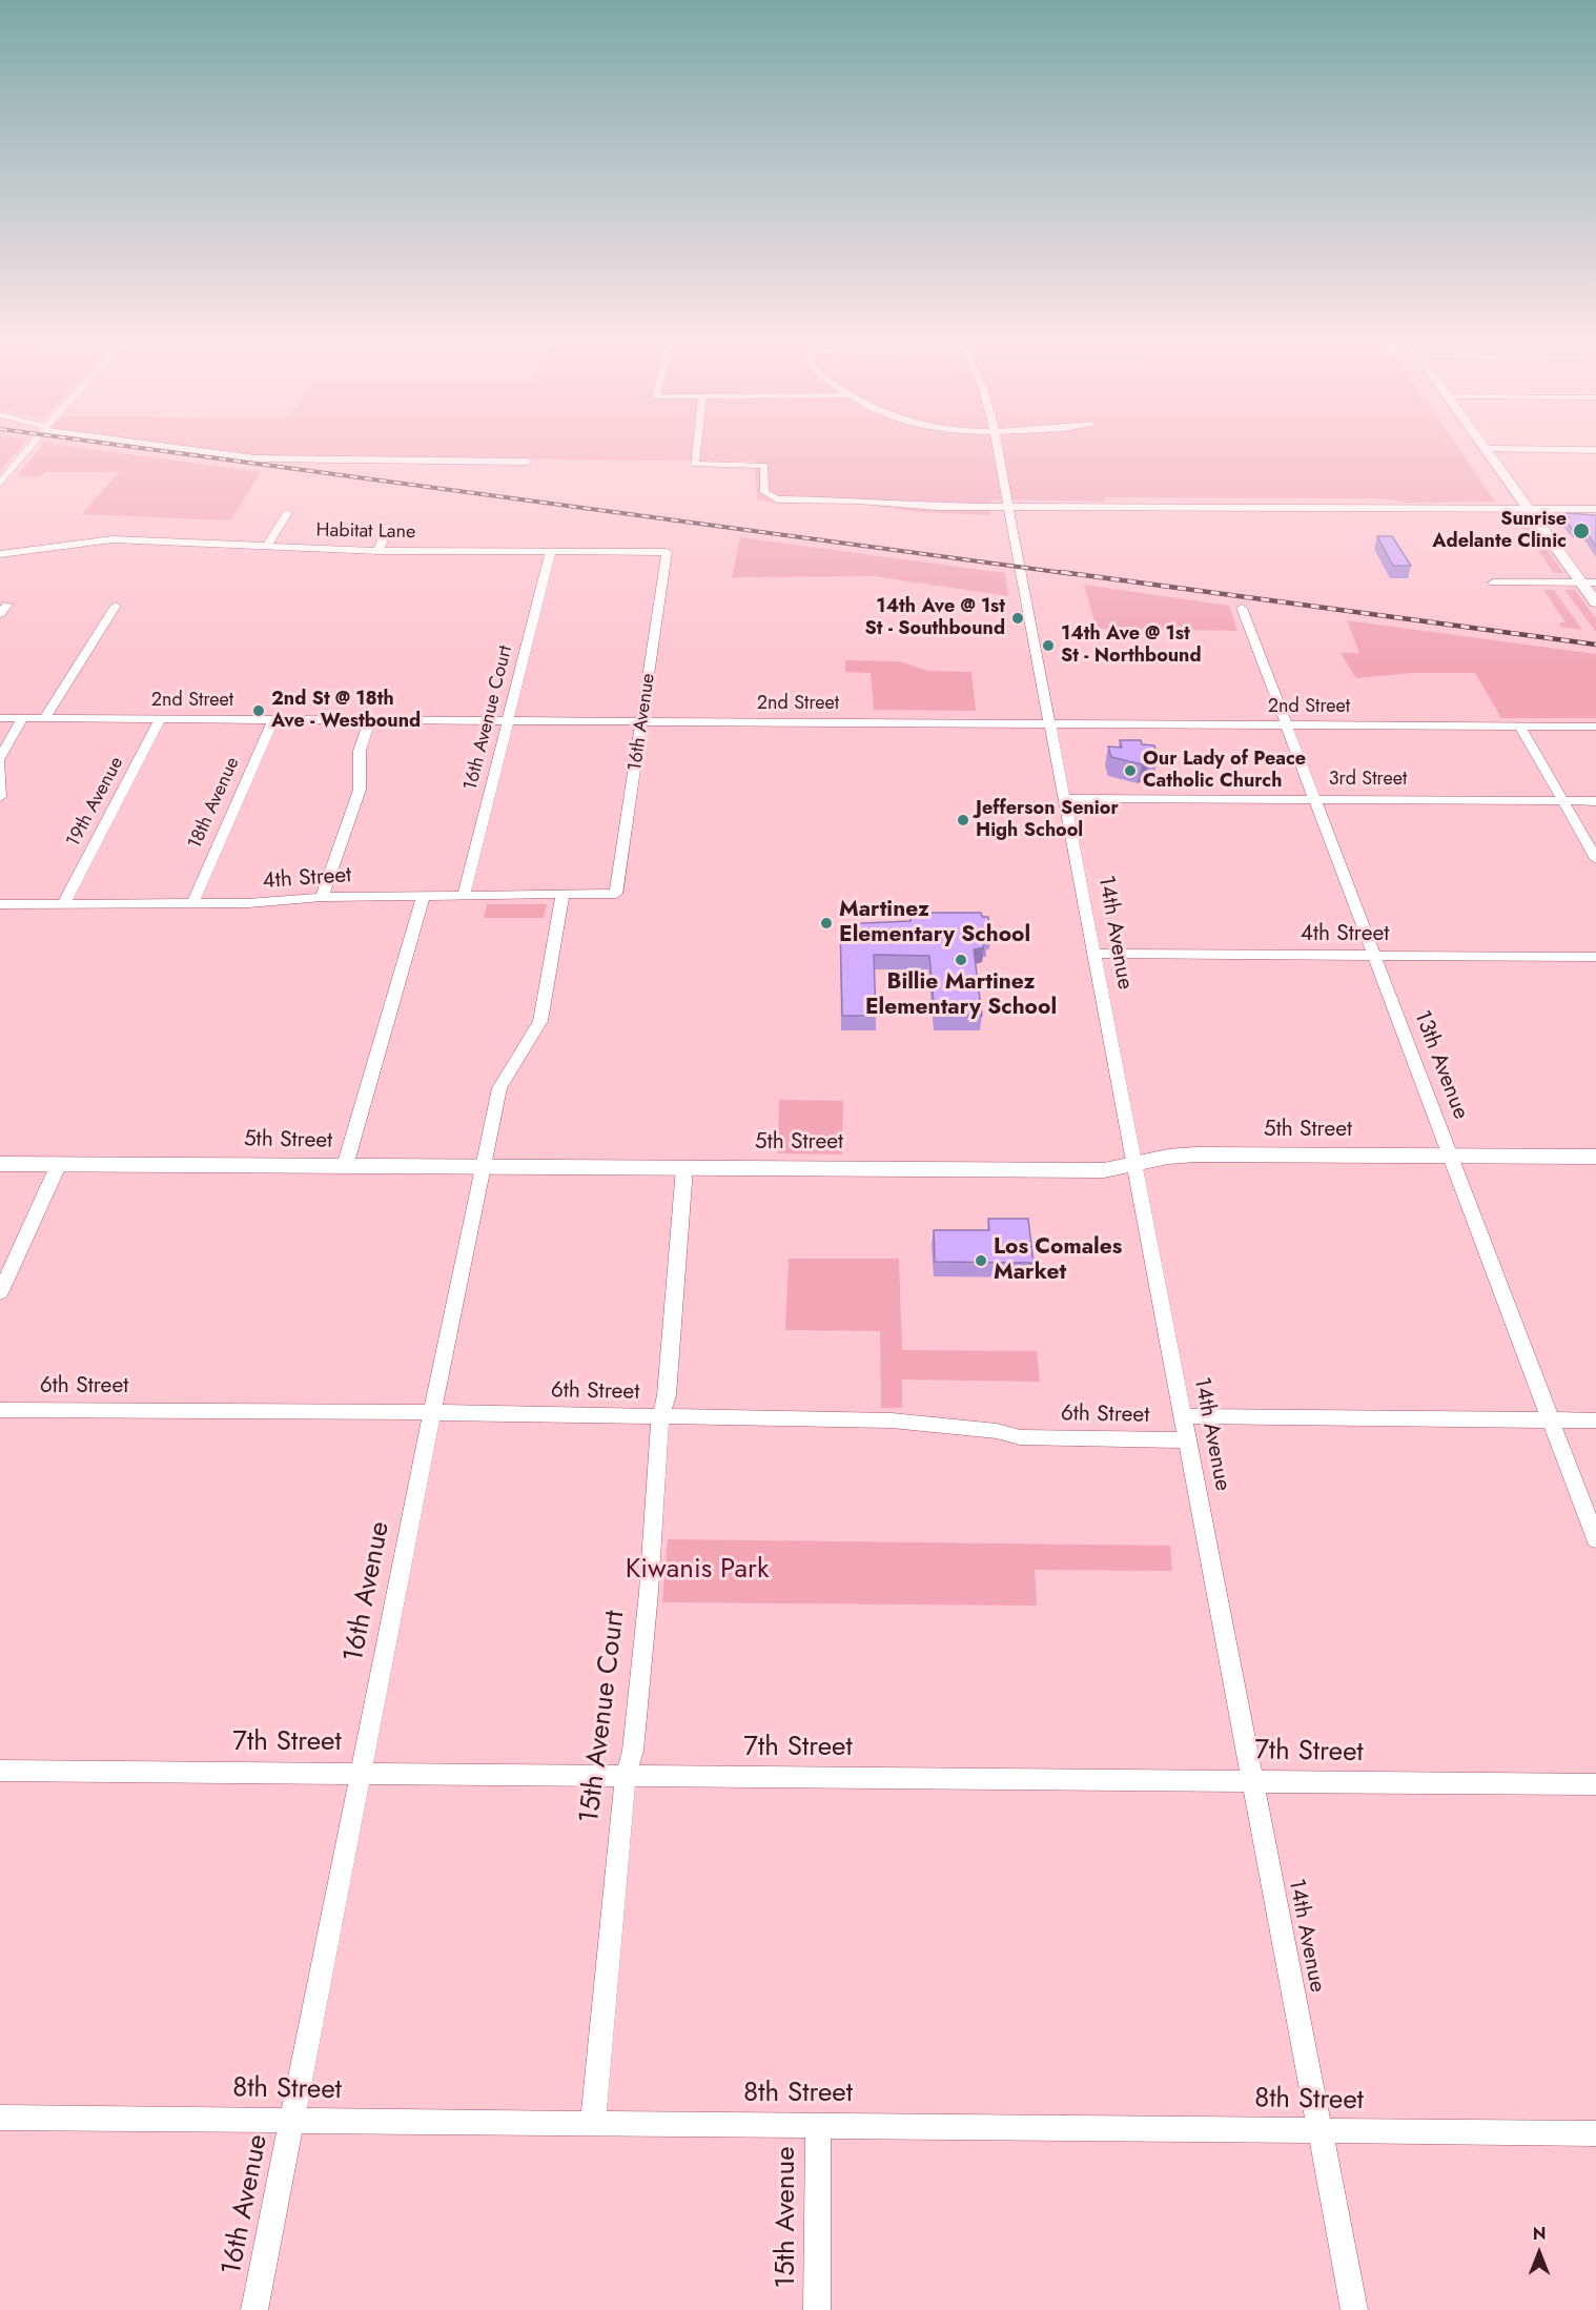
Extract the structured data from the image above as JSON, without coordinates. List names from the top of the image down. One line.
{"streets":{"main road":["5th Street"],"street":["Habitat Lane","2nd Street","16th Avenue Court","16th Avenue","3rd Street","19th Avenue","18th Avenue","4th Street","14th Avenue","13th Avenue","6th Street","15th Avenue Court","7th Street","8th Street","15th Avenue"]},"crossings":[["Habitat Lane","16th Avenue Court"],["Habitat Lane","16th Avenue"],["2nd Street","16th Avenue Court"],["2nd Street","16th Avenue"],["2nd Street","19th Avenue"],["2nd Street","18th Avenue"],["2nd Street","14th Avenue"],["2nd Street","13th Avenue"],["16th Avenue Court","4th Street"],["16th Avenue","4th Street"],["16th Avenue","5th Street"],["16th Avenue","6th Street"],["16th Avenue","7th Street"],["16th Avenue","8th Street"],["3rd Street","14th Avenue"],["3rd Street","13th Avenue"],["19th Avenue","4th Street"],["18th Avenue","4th Street"],["4th Street","14th Avenue"],["4th Street","13th Avenue"],["14th Avenue","5th Street"],["14th Avenue","6th Street"],["14th Avenue","7th Street"],["14th Avenue","8th Street"],["13th Avenue","5th Street"],["5th Street","15th Avenue Court"],["6th Street","15th Avenue Court"],["15th Avenue Court","7th Street"],["15th Avenue Court","8th Street"],["8th Street","15th Avenue"]],"parks":["Kiwanis Park"],"places":["Sunrise Adelante Clinic","14th Ave @ 1st St - Southbound","14th Ave @ 1st St - Northbound","2nd St @ 18th Ave - Westbound","Our Lady of Peace Catholic Church","Jefferson Senior High School","Martinez Elementary School","Billie Martinez Elementary School","Los Comales Market"],"north":"top"}
